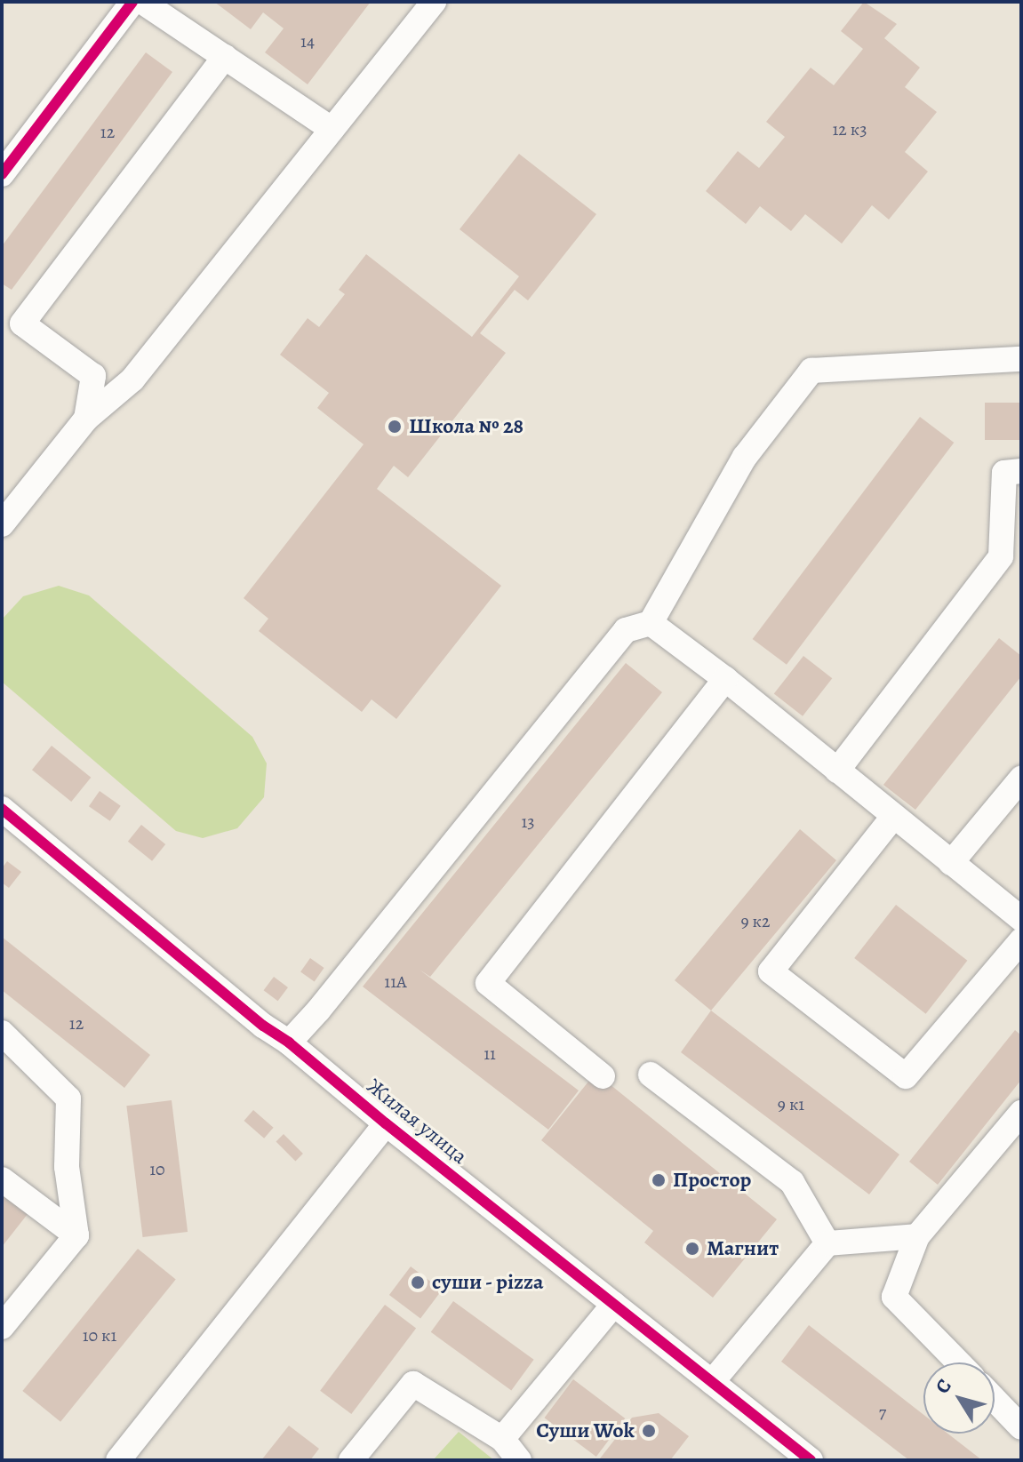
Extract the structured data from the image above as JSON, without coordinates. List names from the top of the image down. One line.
{"streets":{"street":["Жилая улица"]},"places":["Школа № 28","Простор","Магнит","суши - pizza","Суши Wok"],"house_numbers":["14","12 к3","12","13","9 к2","11А","12","11","9 к1","10","10 к1","7"],"north":"top left"}
